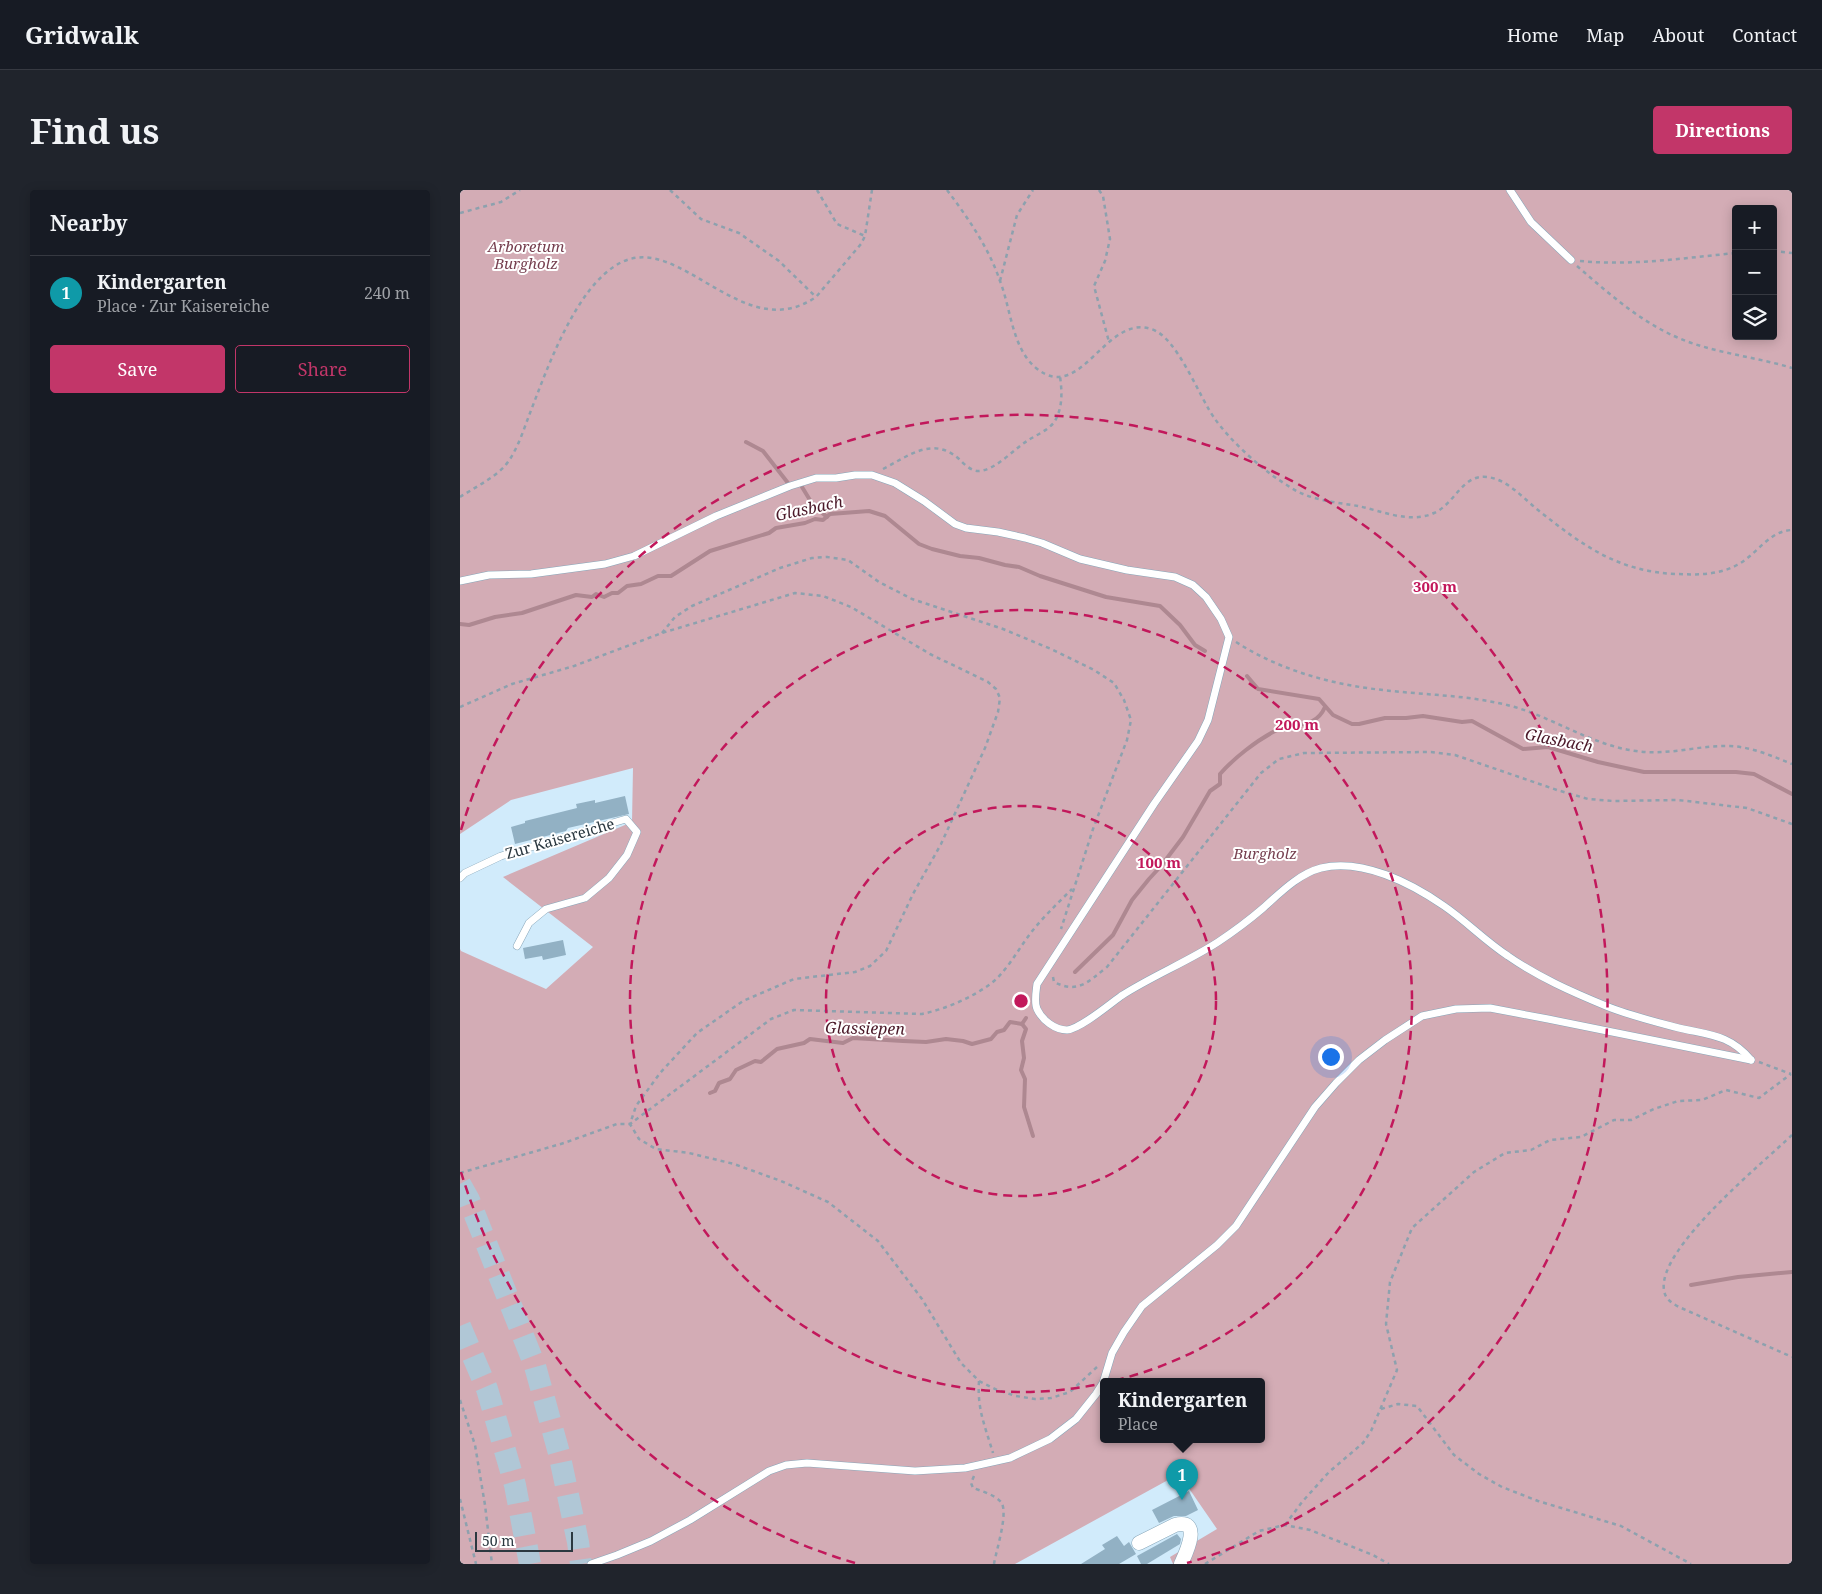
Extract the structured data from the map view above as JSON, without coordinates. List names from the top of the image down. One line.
{"streets":{"lane":["Zur Kaisereiche"]},"water":["Glasbach","Glassiepen"],"parks":["Arboretum Burgholz","Burgholz"],"scale_bar":"50 m","page":{"header":"Gridwalk","nav":["Home","Map","About","Contact"],"buttons":["Directions",["Save","Share"]],"title":"Find us","heading":"Nearby","map_buttons":["+","−"],"list":[{"mark":"1","name":"Kindergarten","note":"Place · Zur Kaisereiche","value":"240 m"}],"popup":["Kindergarten","Place"],"pins":"1","scale":"50 m"},"rings":["300 m","200 m","100 m"]}
